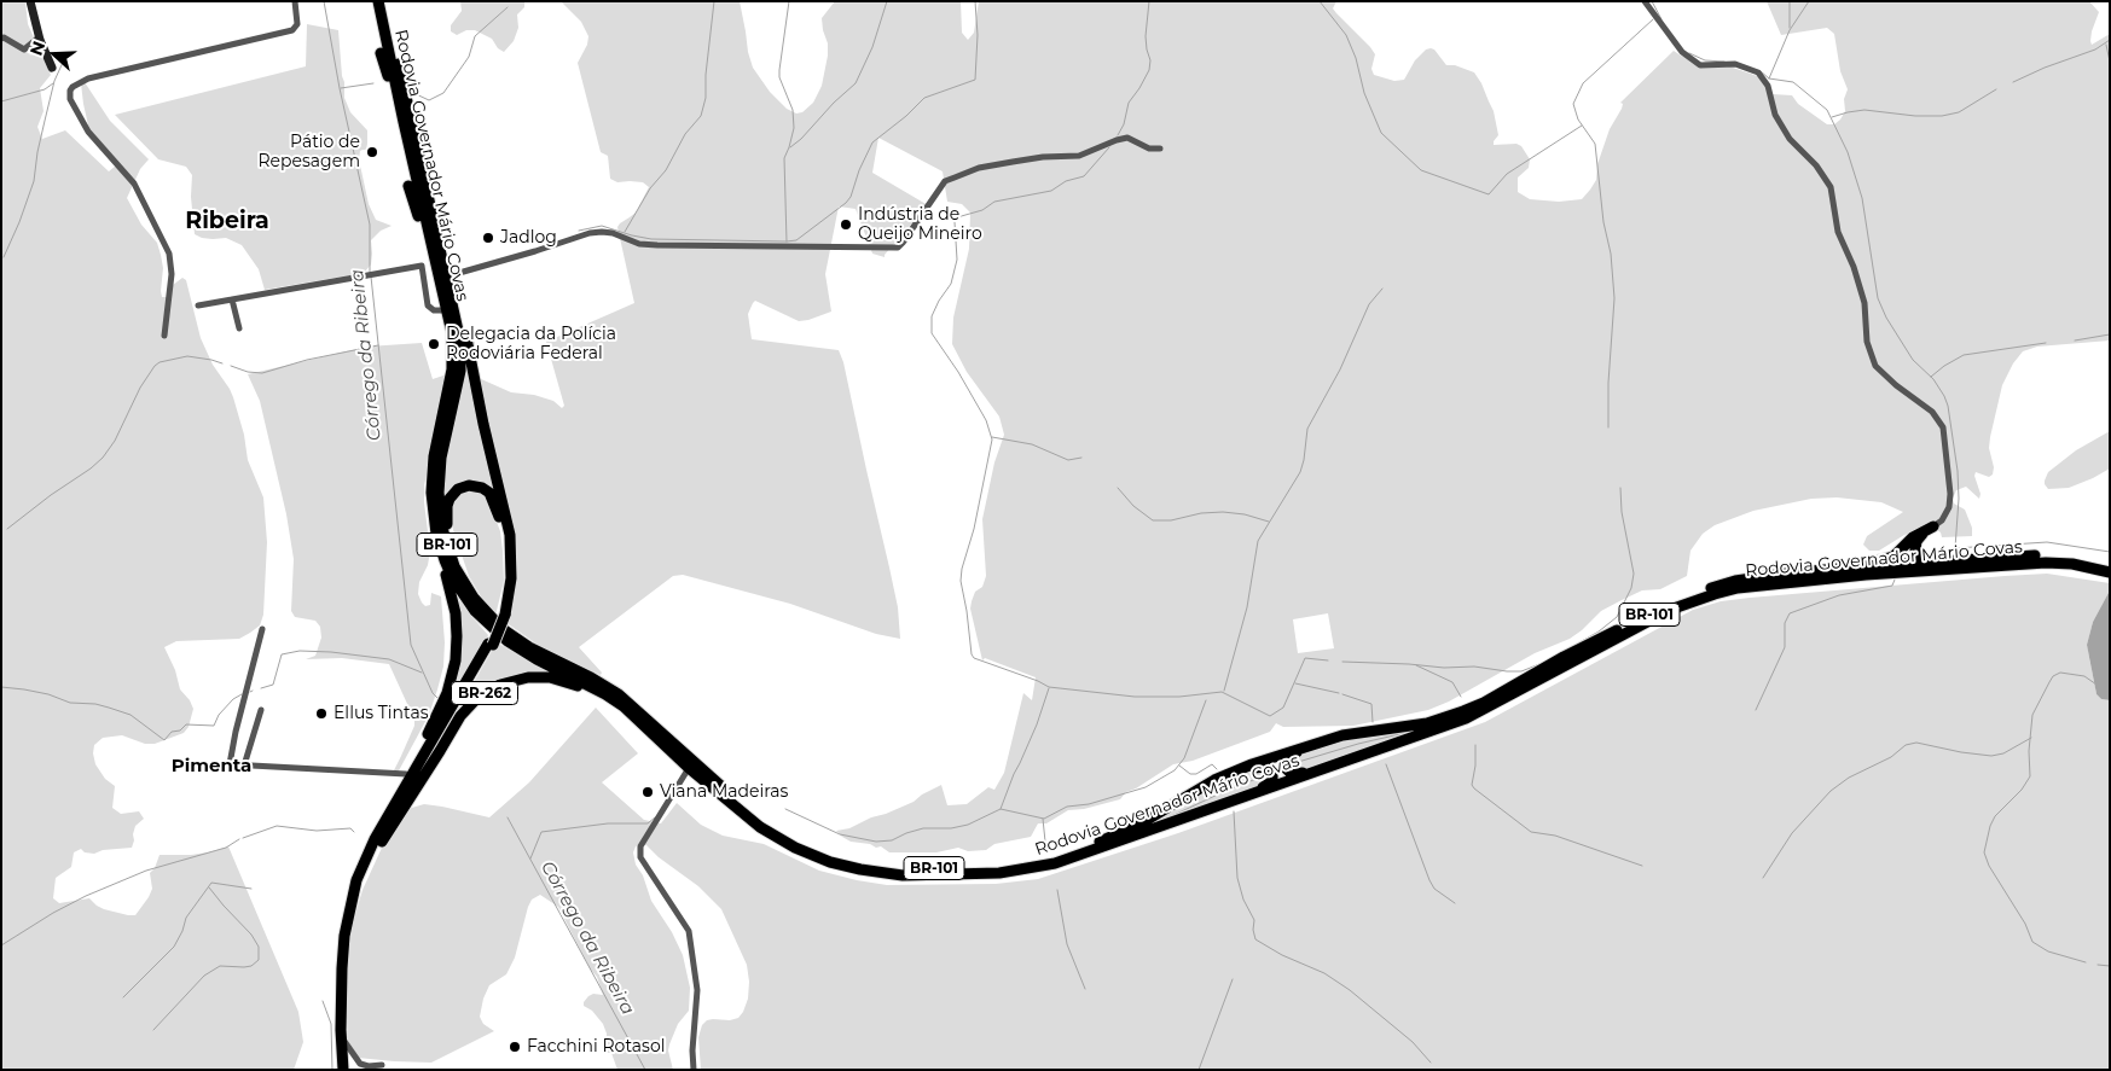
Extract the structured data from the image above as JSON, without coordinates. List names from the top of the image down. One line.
{"streets":{"highway":["Rodovia Governador Mário Covas","BR-101","BR-262"]},"crossings":[["Rodovia Governador Mário Covas","BR-262"]],"districts":["Ribeira","Pimenta"],"water":["Córrego da Ribeira"],"places":["Pátio de Repesagem","Indústria de Queijo Mineiro","Jadlog","Delegacia da Polícia Rodoviária Federal","Ellus Tintas","Viana Madeiras","Facchini Rotasol"],"north":"left"}
